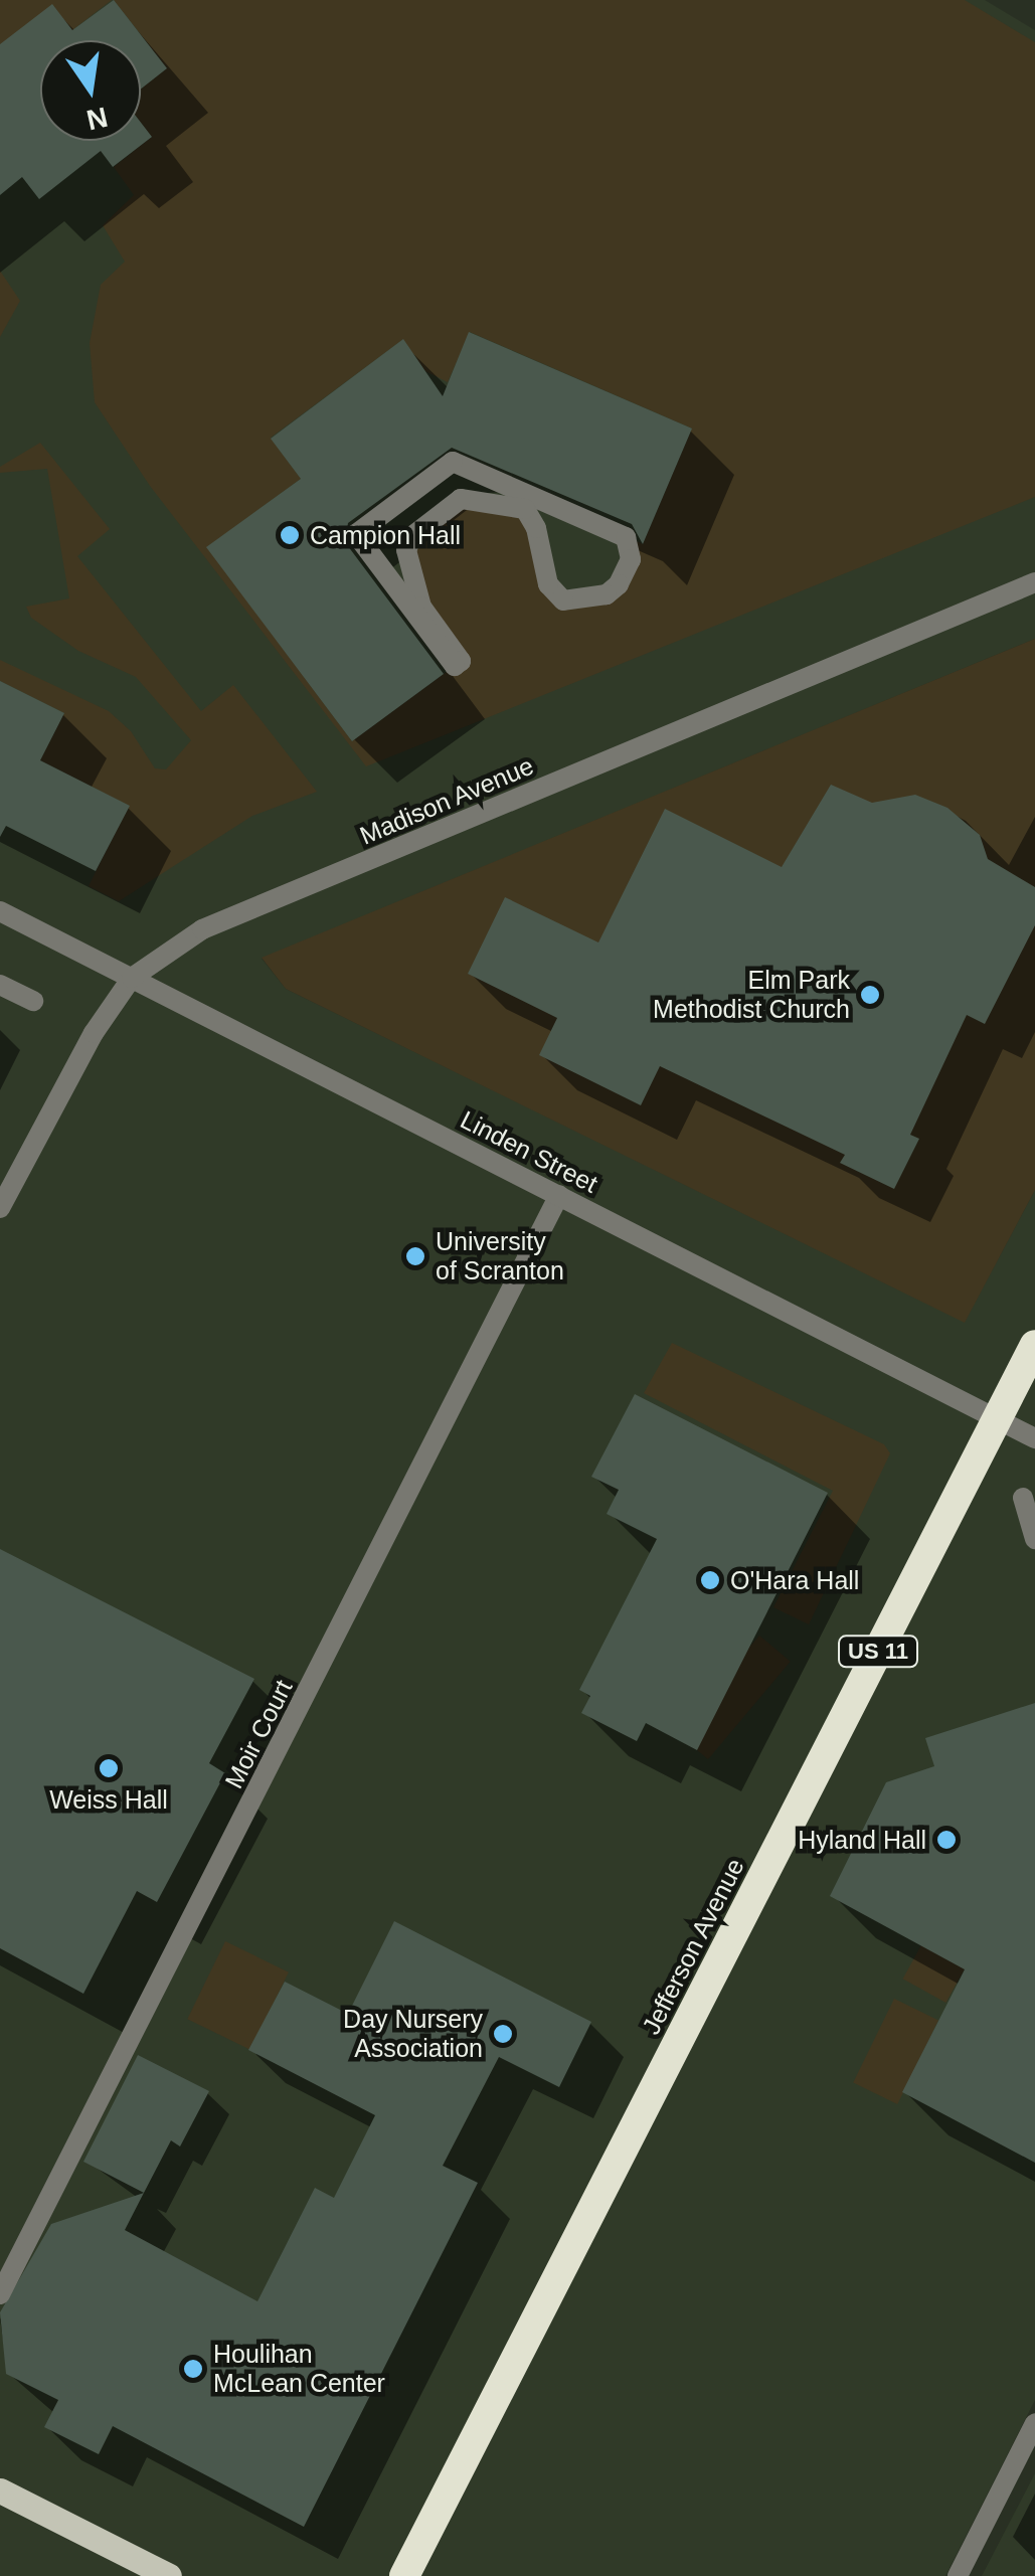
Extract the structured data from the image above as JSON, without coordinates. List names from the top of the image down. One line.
{"streets":{"highway":["US 11","Jefferson Avenue"],"street":["Madison Avenue","Linden Street","Moir Court"]},"crossings":[["Madison Avenue","Linden Street"],["Linden Street","Moir Court"],["Linden Street","Jefferson Avenue"]],"places":["Campion Hall","Elm Park Methodist Church","University of Scranton","O'Hara Hall","Weiss Hall","Hyland Hall","Day Nursery Association","Houlihan McLean Center"],"north":"bottom"}
